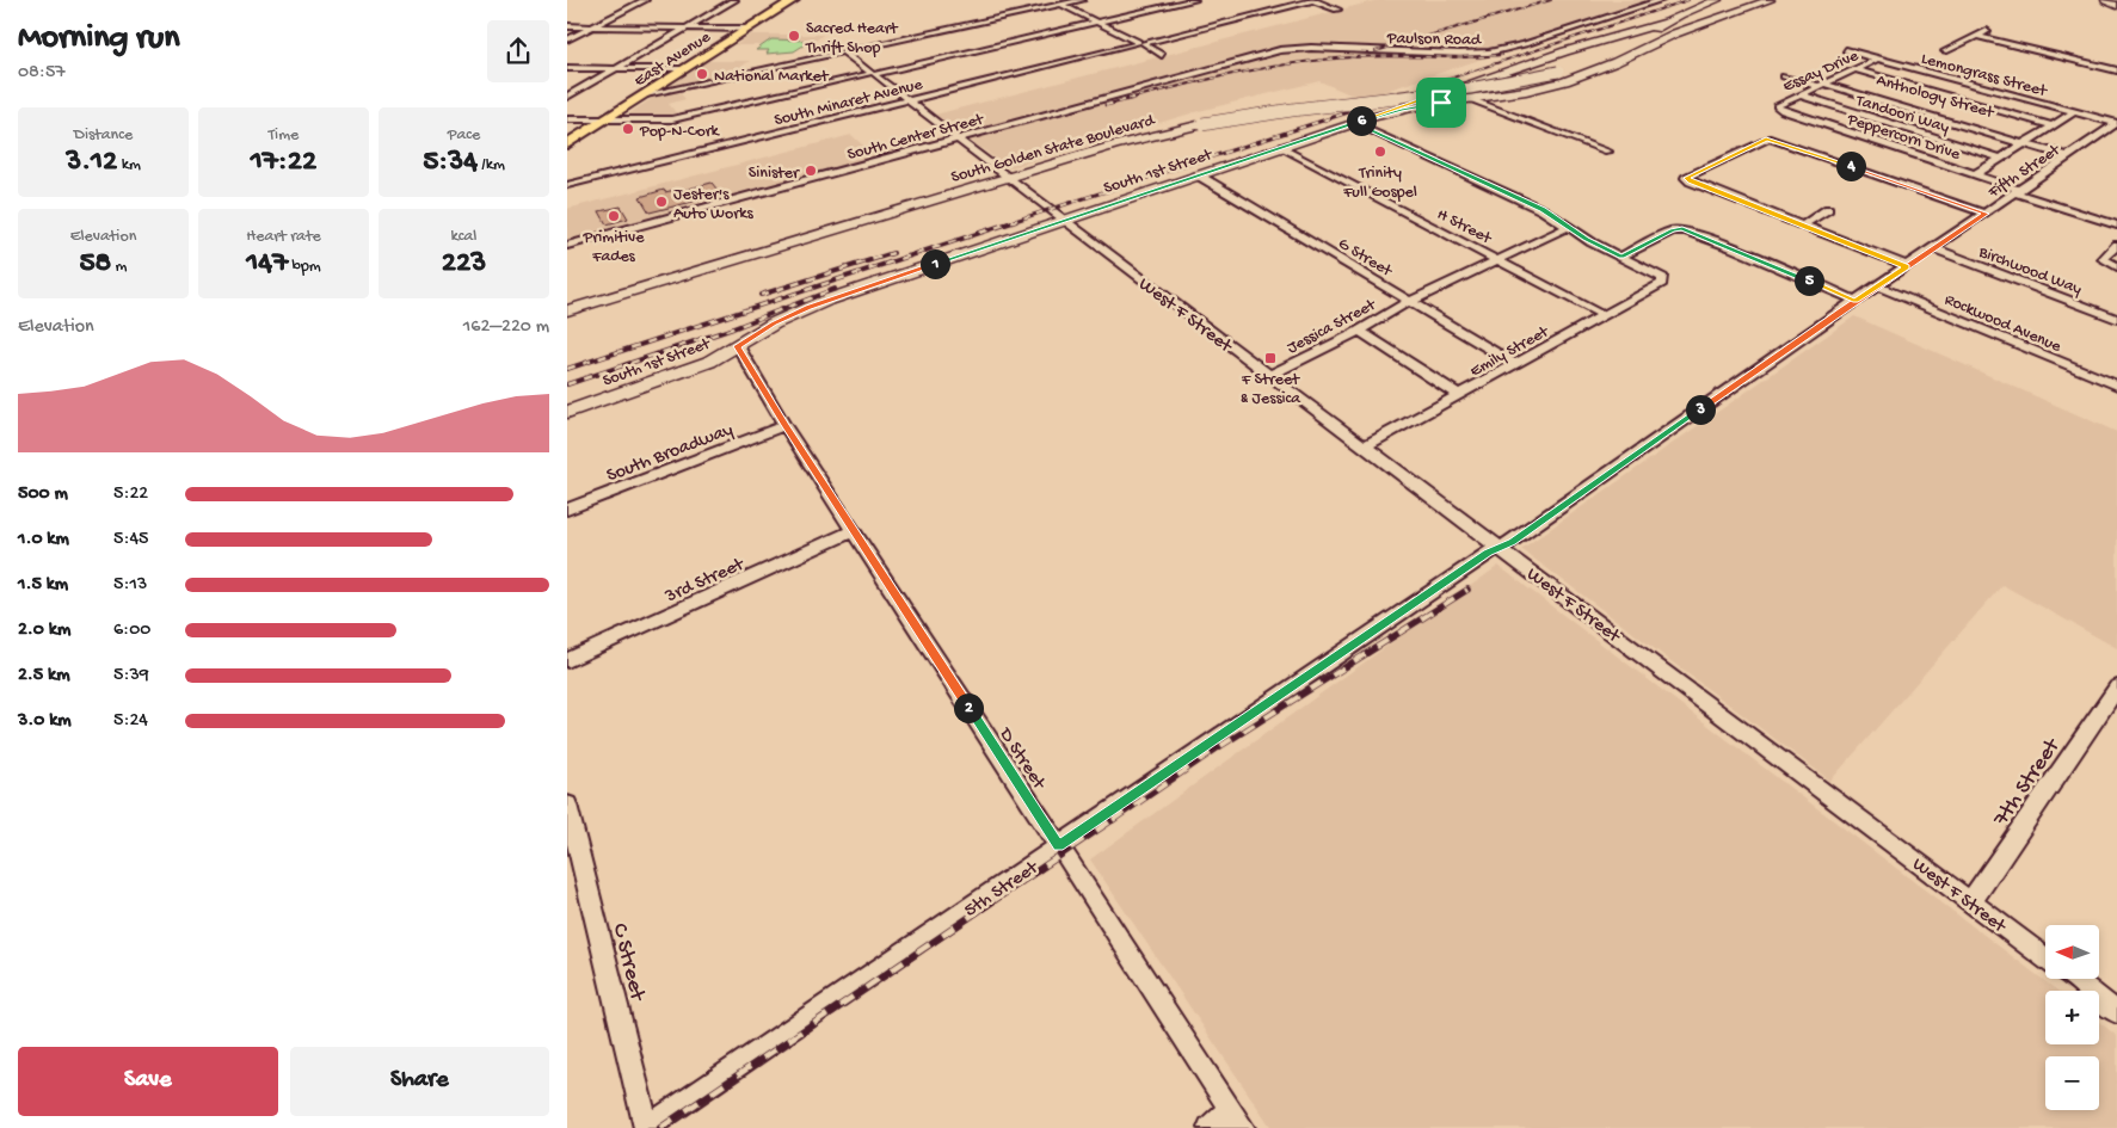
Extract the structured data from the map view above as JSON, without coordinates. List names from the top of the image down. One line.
{"streets":{"main road":["East Avenue","South Golden State Boulevard"],"street":["Paulson Road","Essay Drive","Lemongrass Street","Anthology Street","South Minaret Avenue","Tandoori Way","South Center Street","Peppercorn Drive","South 1st Street","Fifth Street","H Street","G Street","Birchwood Way","West F Street","Rockwood Avenue","Jessica Street","Emily Street","South Broadway","3rd Street","D Street","7th Street","5th Street","C Street"]},"crossings":[["Paulson Road","South Center Street"],["Essay Drive","Lemongrass Street"],["Essay Drive","Anthology Street"],["Essay Drive","Tandoori Way"],["Essay Drive","Peppercorn Drive"],["Lemongrass Street","Fifth Street"],["South Minaret Avenue","West F Street"],["South Center Street","West F Street"],["Peppercorn Drive","Fifth Street"],["South Golden State Boulevard","West F Street"],["South 1st Street","H Street"],["South 1st Street","G Street"],["South 1st Street","West F Street"],["South 1st Street","D Street"],["Fifth Street","Birchwood Way"],["Fifth Street","Rockwood Avenue"],["Fifth Street","5th Street"],["H Street","Jessica Street"],["H Street","Emily Street"],["G Street","Jessica Street"],["G Street","Emily Street"],["West F Street","Jessica Street"],["West F Street","Emily Street"],["West F Street","7th Street"],["West F Street","5th Street"],["South Broadway","D Street"],["3rd Street","D Street"],["D Street","5th Street"],["5th Street","C Street"]],"places":{"other":["Sacred Heart Thrift Shop","National Market","Pop-N-Cork","Trinity Full Gospel","Sinister","Jester's Auto Works","Primitive Fades"],"transit":["F Street & Jessica"]},"north":"left","page":{"heading":["Morning run","08:57"],"stats":[["Distance","3.12 km"],["Time","17:22"],["Pace","5:34 /km"],["Elevation","58 m"],["Heart rate","147 bpm"],["kcal","223"]],"pins":["6","4","1","5","3","2"],"chart":["Elevation","162–220 m"],"list":[{"name":"500 m","note":"5:22"},{"name":"1.0 km","note":"5:45"},{"name":"1.5 km","note":"5:13"},{"name":"2.0 km","note":"6:00"},{"name":"2.5 km","note":"5:39"},{"name":"3.0 km","note":"5:24"}],"map_buttons":["+","−"],"buttons":["Save","Share"]}}
